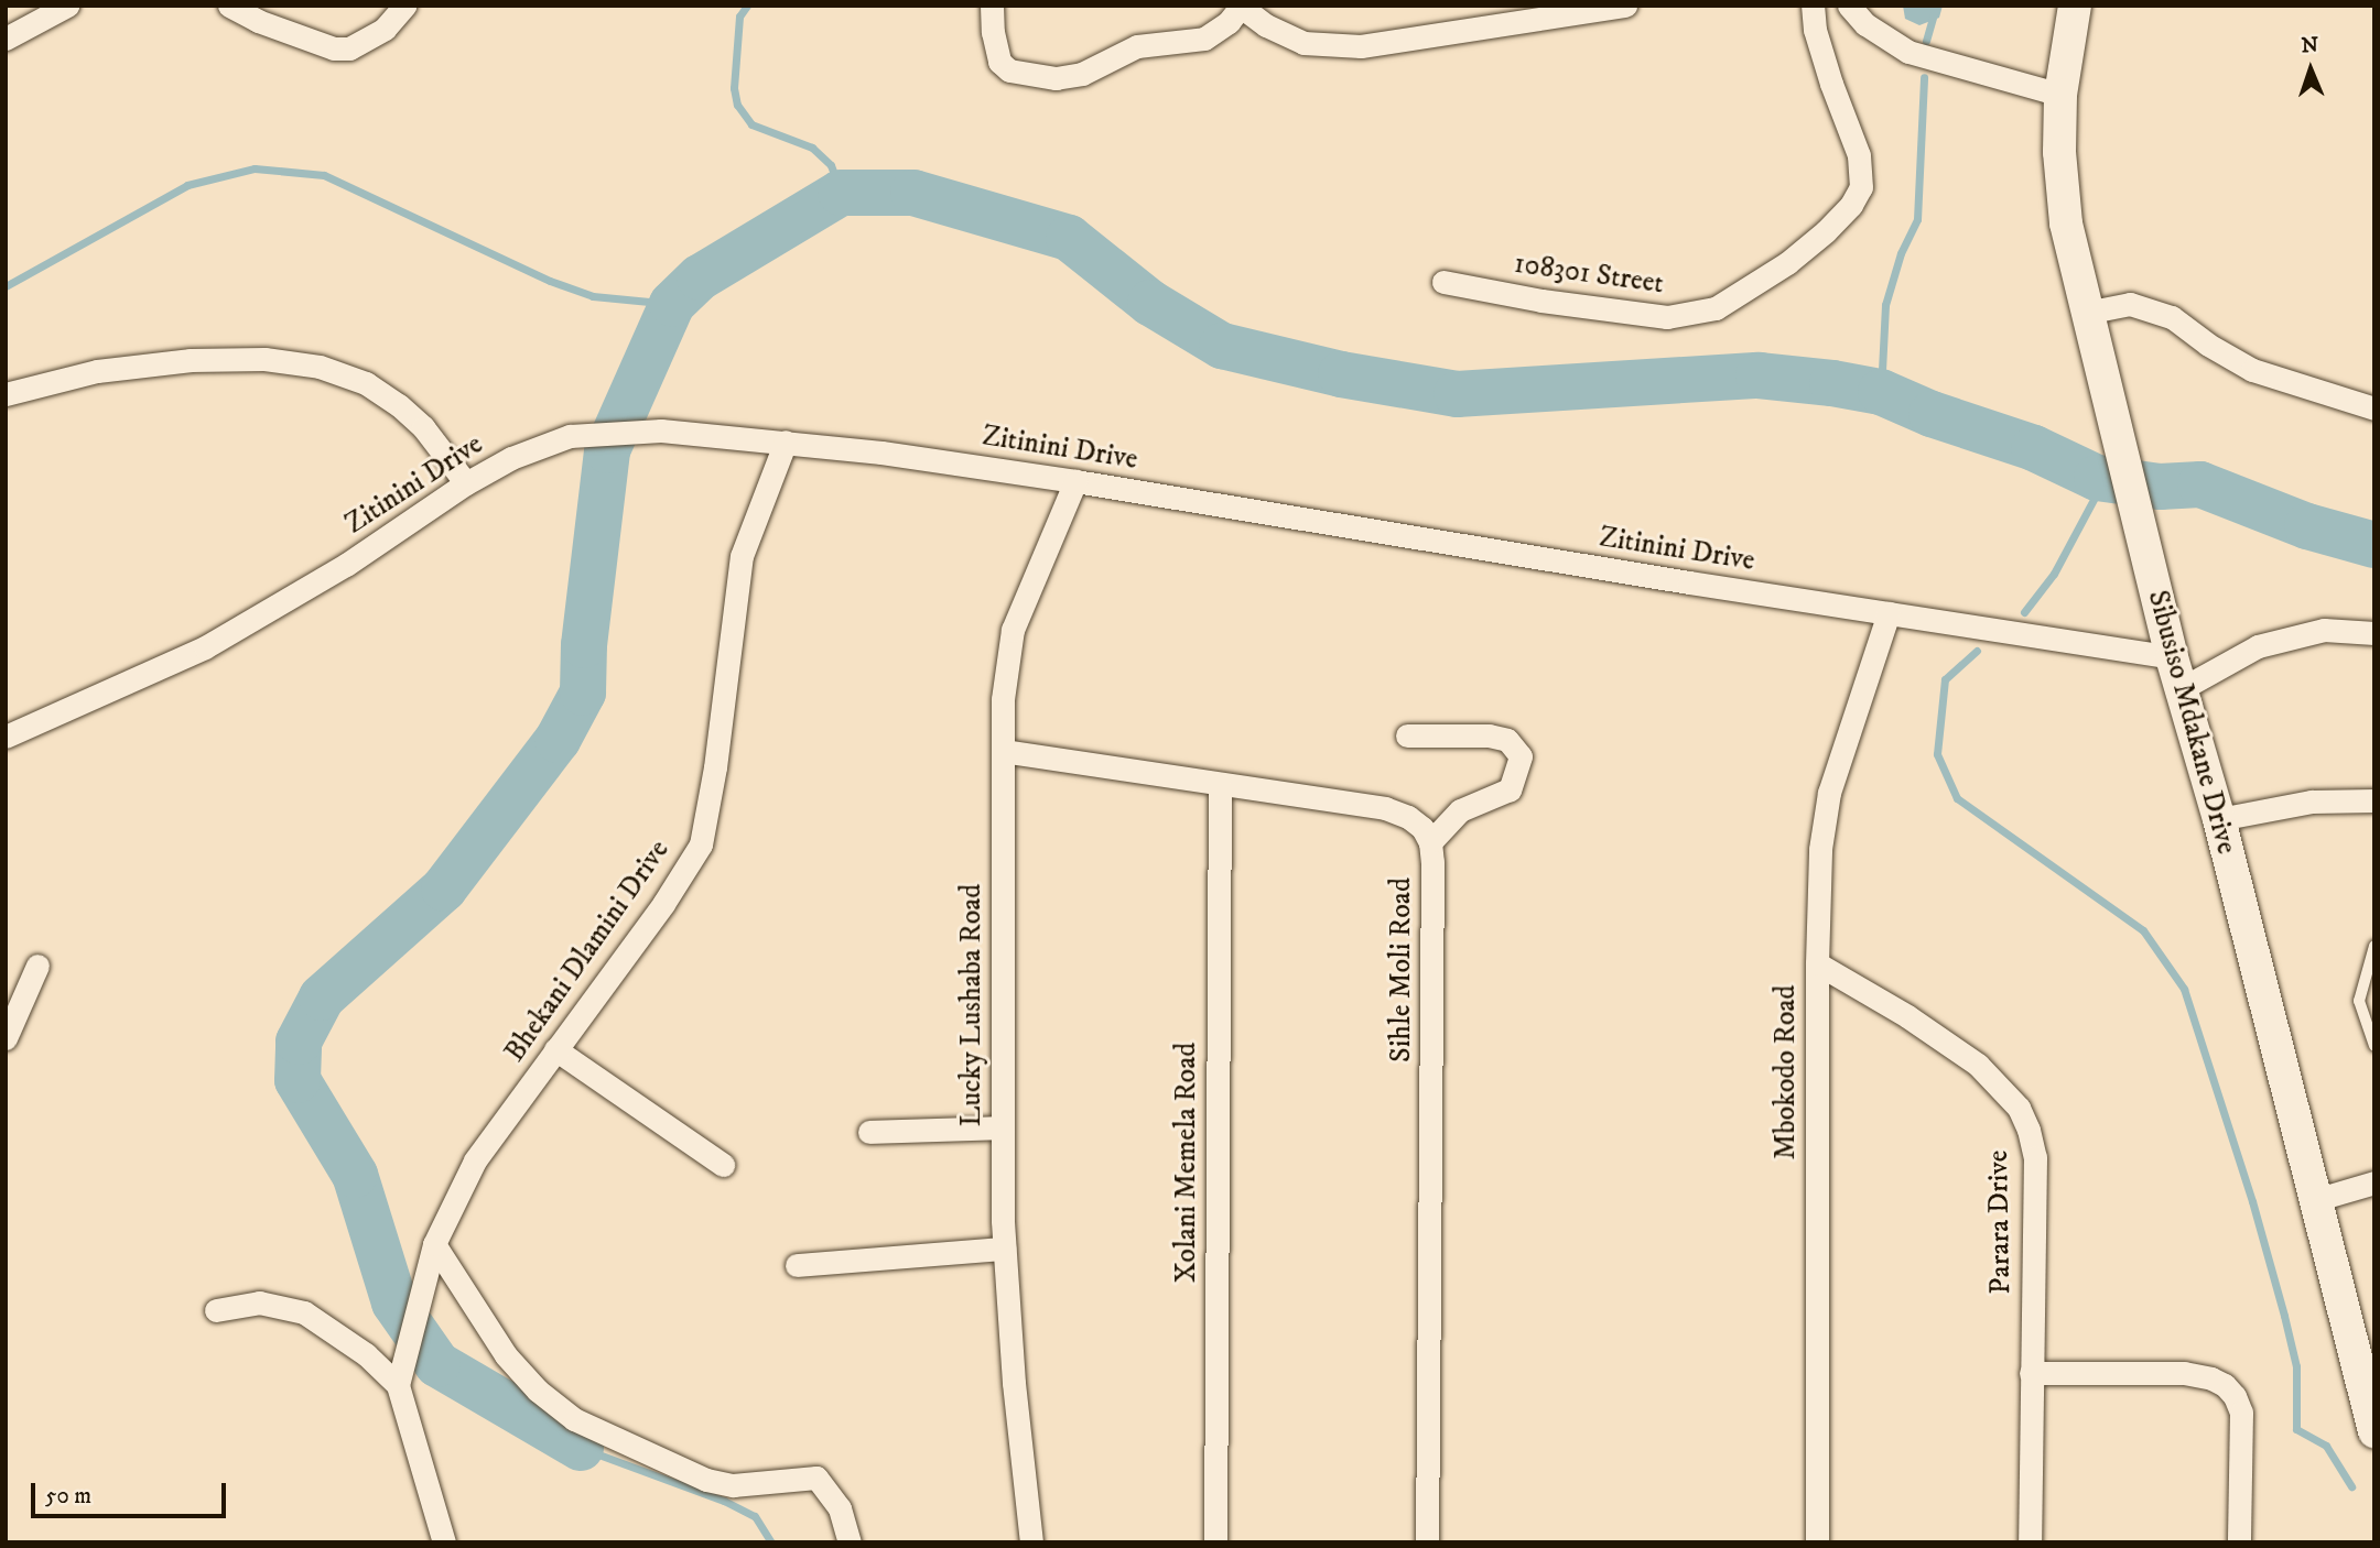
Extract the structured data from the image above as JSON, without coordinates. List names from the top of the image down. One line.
{"streets":{"street":["108301 Street","Zitinini Drive","Sibusiso Mdakane Drive","Bhekani Dlamini Drive","Sihle Moli Road","Lucky Lushaba Road","Mbokodo Road","Xolani Memela Road","Parara Drive"]},"crossings":[["Zitinini Drive","Sibusiso Mdakane Drive"],["Zitinini Drive","Bhekani Dlamini Drive"],["Zitinini Drive","Lucky Lushaba Road"],["Zitinini Drive","Mbokodo Road"],["Sihle Moli Road","Lucky Lushaba Road"],["Sihle Moli Road","Xolani Memela Road"],["Mbokodo Road","Parara Drive"]],"scale_bar":"50 m","north":"top"}
